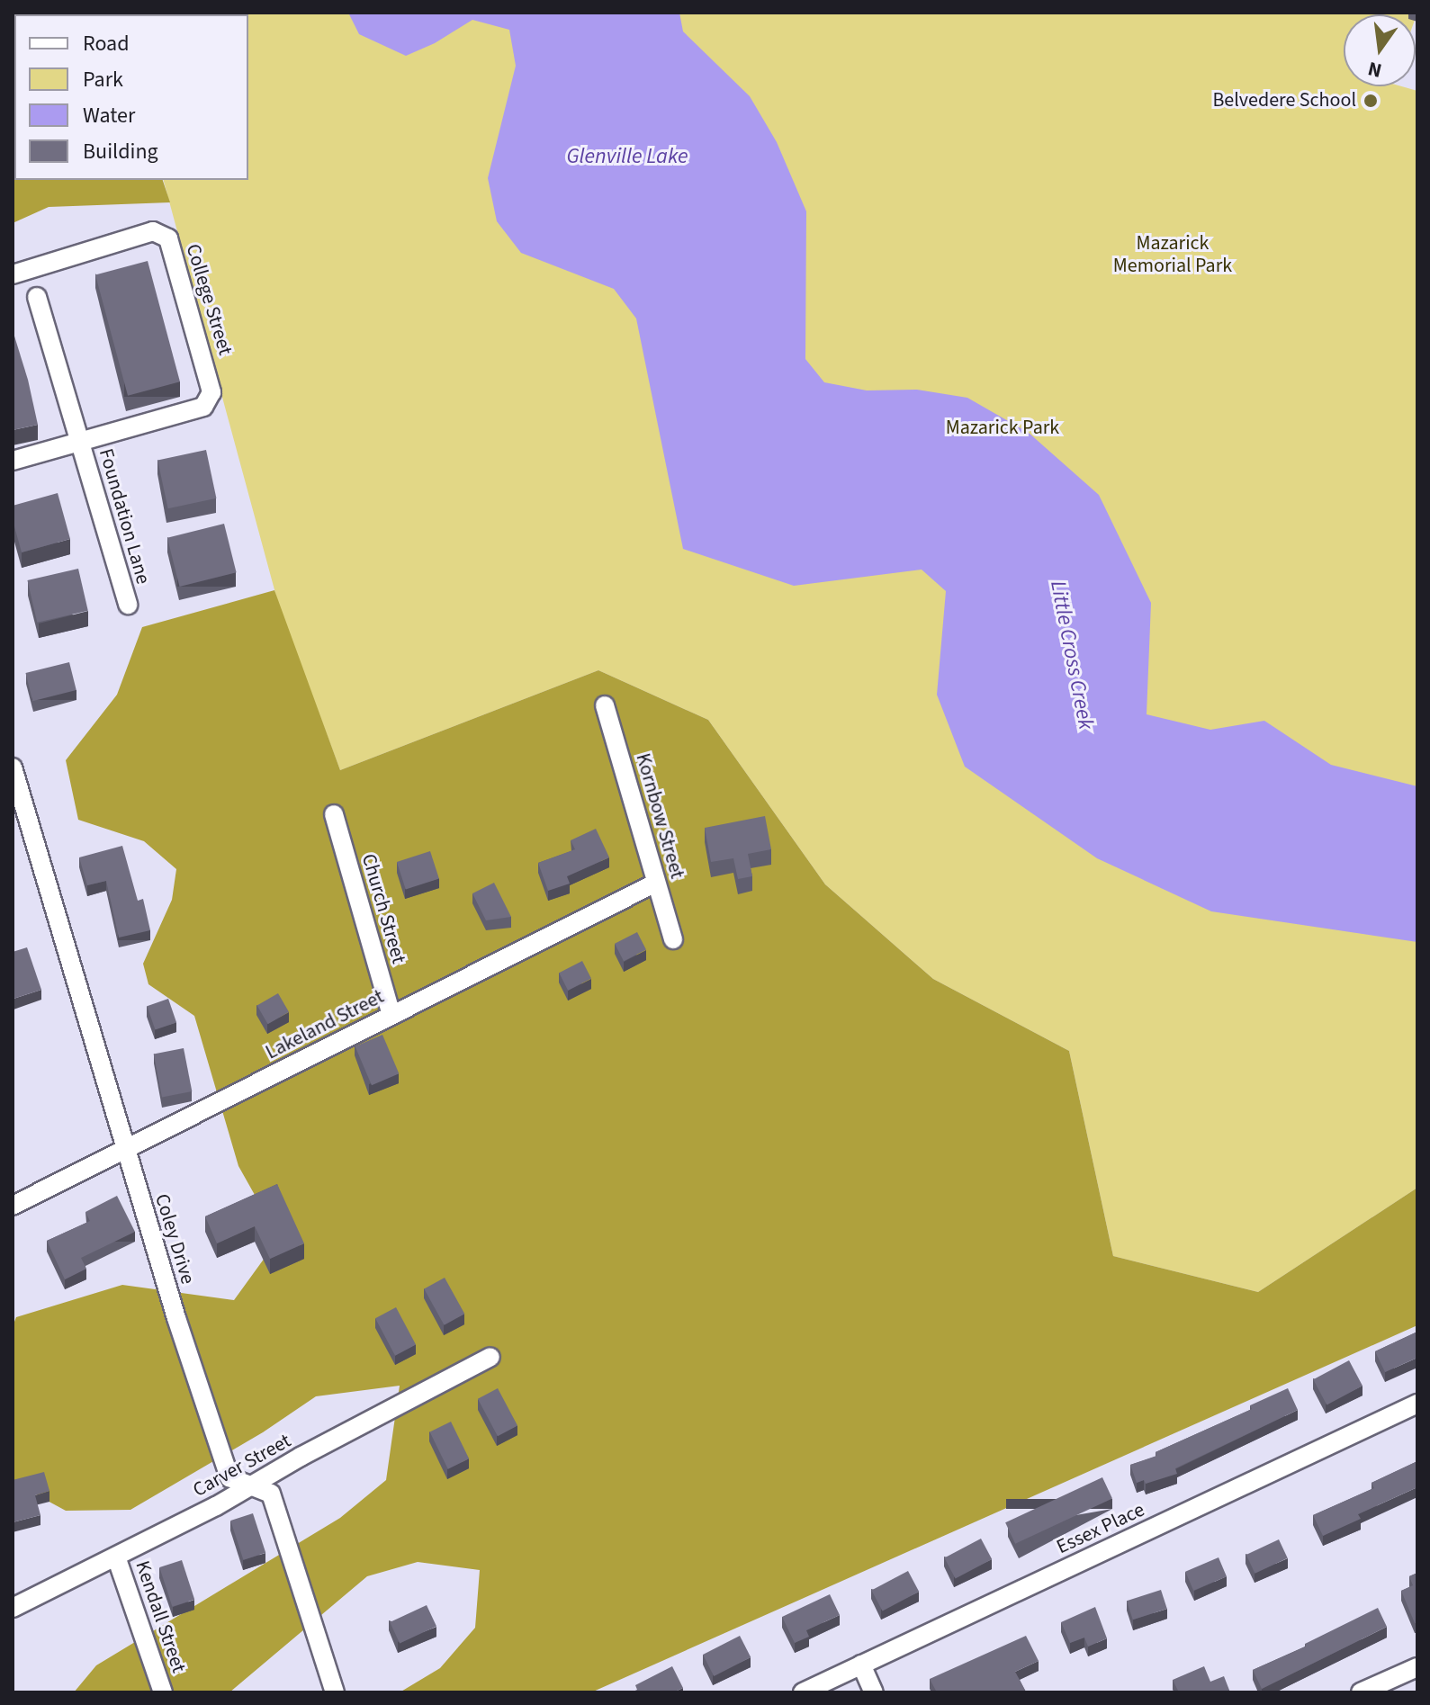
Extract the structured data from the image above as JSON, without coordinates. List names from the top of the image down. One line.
{"streets":{"street":["College Street","Foundation Lane","Kornbow Street","Church Street","Lakeland Street","Coley Drive","Carver Street","Essex Place","Kendall Street"]},"crossings":[["College Street","Foundation Lane"],["Kornbow Street","Lakeland Street"],["Church Street","Lakeland Street"],["Lakeland Street","Coley Drive"],["Coley Drive","Carver Street"],["Carver Street","Kendall Street"]],"water":["Glenville Lake","Little Cross Creek"],"parks":["Mazarick Memorial Park","Mazarick Park"],"places":["Belvedere School"],"legend":["Road","Park","Water","Building"],"north":"bottom"}
